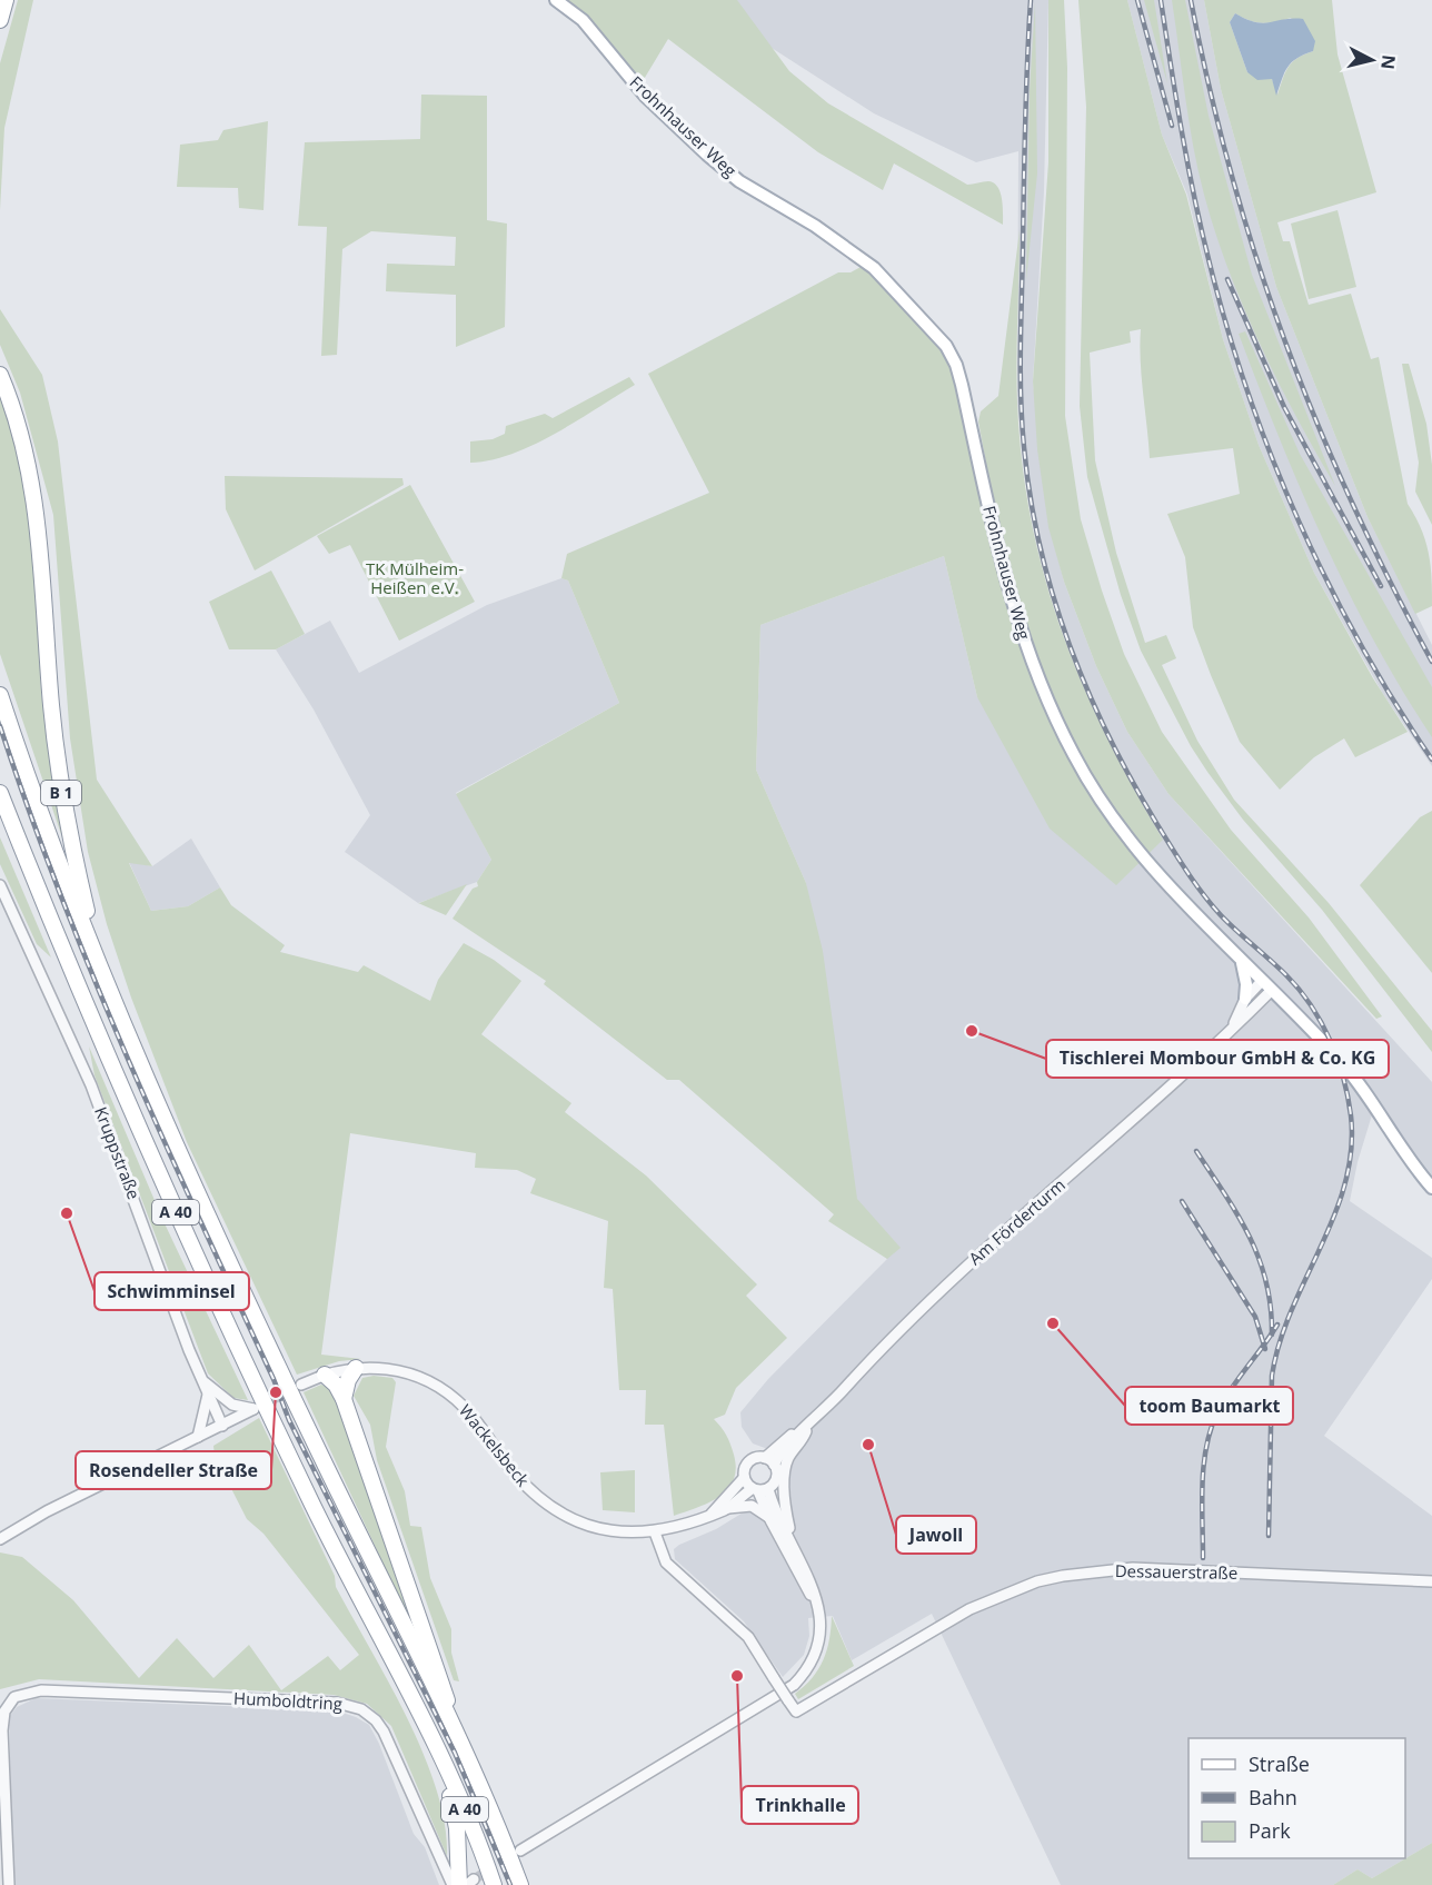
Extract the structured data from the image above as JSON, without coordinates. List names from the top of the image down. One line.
{"streets":{"highway":["B 1","A 40"],"main road":["Frohnhauser Weg"],"street":["Kruppstraße","Am Förderturm","Wackelsbeck","Dessauerstraße","Humboldtring"]},"crossings":[["Frohnhauser Weg","Am Förderturm"],["B 1","A 40"],["Am Förderturm","Wackelsbeck"],["Am Förderturm","Dessauerstraße"],["Wackelsbeck","Dessauerstraße"]],"parks":["TK Mülheim- Heißen e.V."],"places":["Tischlerei Mombour GmbH & Co. KG","Schwimminsel","toom Baumarkt","Rosendeller Straße","Jawoll","Trinkhalle"],"legend":["Straße","Bahn","Park"],"north":"right"}
